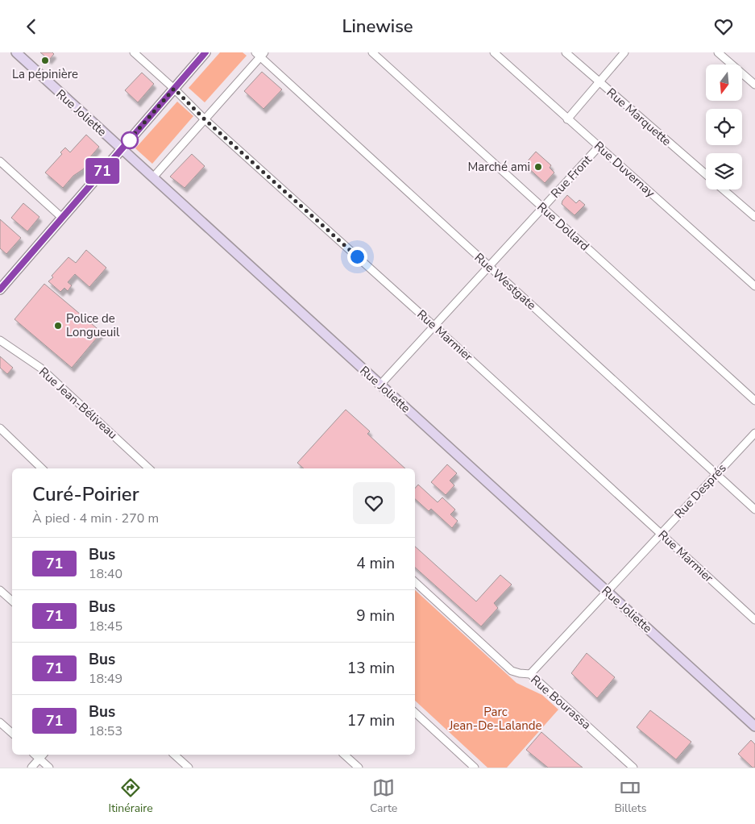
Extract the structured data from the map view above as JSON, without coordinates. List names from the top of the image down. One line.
{"streets":{"street":["Rue Joliette","Rue Marquette","Rue Duvernay","Rue Front","Rue Dollard","Rue Westgate","Rue Marmier","Rue Jean-Béliveau","Rue Després","Rue Bourassa"]},"crossings":[["Rue Joliette","Rue Front"],["Rue Joliette","Rue Després"],["Rue Duvernay","Rue Front"],["Rue Front","Rue Dollard"],["Rue Front","Rue Westgate"],["Rue Front","Rue Marmier"],["Rue Westgate","Rue Després"],["Rue Marmier","Rue Després"],["Rue Després","Rue Bourassa"]],"parks":["Parc Jean-De-Lalande"],"places":["La pépinière","Marché ami","Police de Longueuil"],"lines":["bus line 71"],"north":"bottom","page":{"header":"Linewise","on_map":"71","heading":["Curé-Poirier","À pied · 4 min · 270 m"],"list":[{"mark":"71","name":"Bus","note":"18:40","value":"4 min"},{"mark":"71","name":"Bus","note":"18:45","value":"9 min"},{"mark":"71","name":"Bus","note":"18:49","value":"13 min"},{"mark":"71","name":"Bus","note":"18:53","value":"17 min"}],"tabs":["Itinéraire","Carte","Billets"]}}
